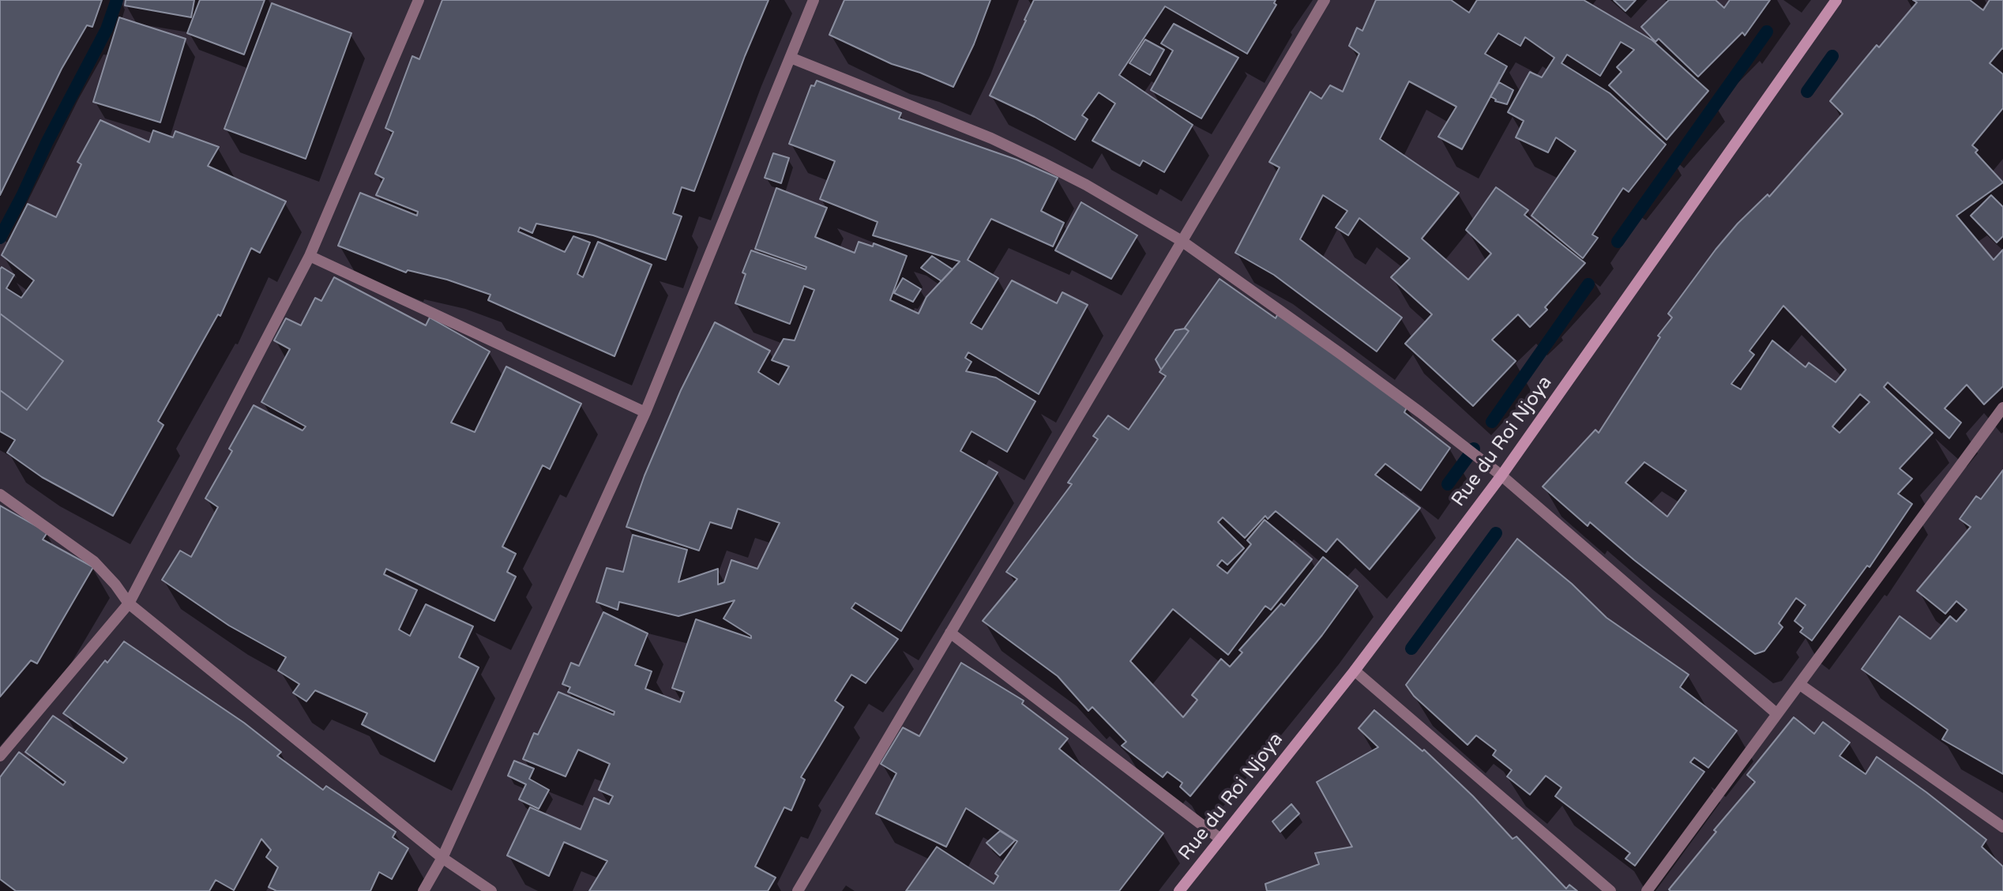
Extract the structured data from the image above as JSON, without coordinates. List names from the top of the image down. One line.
{"streets":{"main road":["Rue du Roi Njoya"]}}
